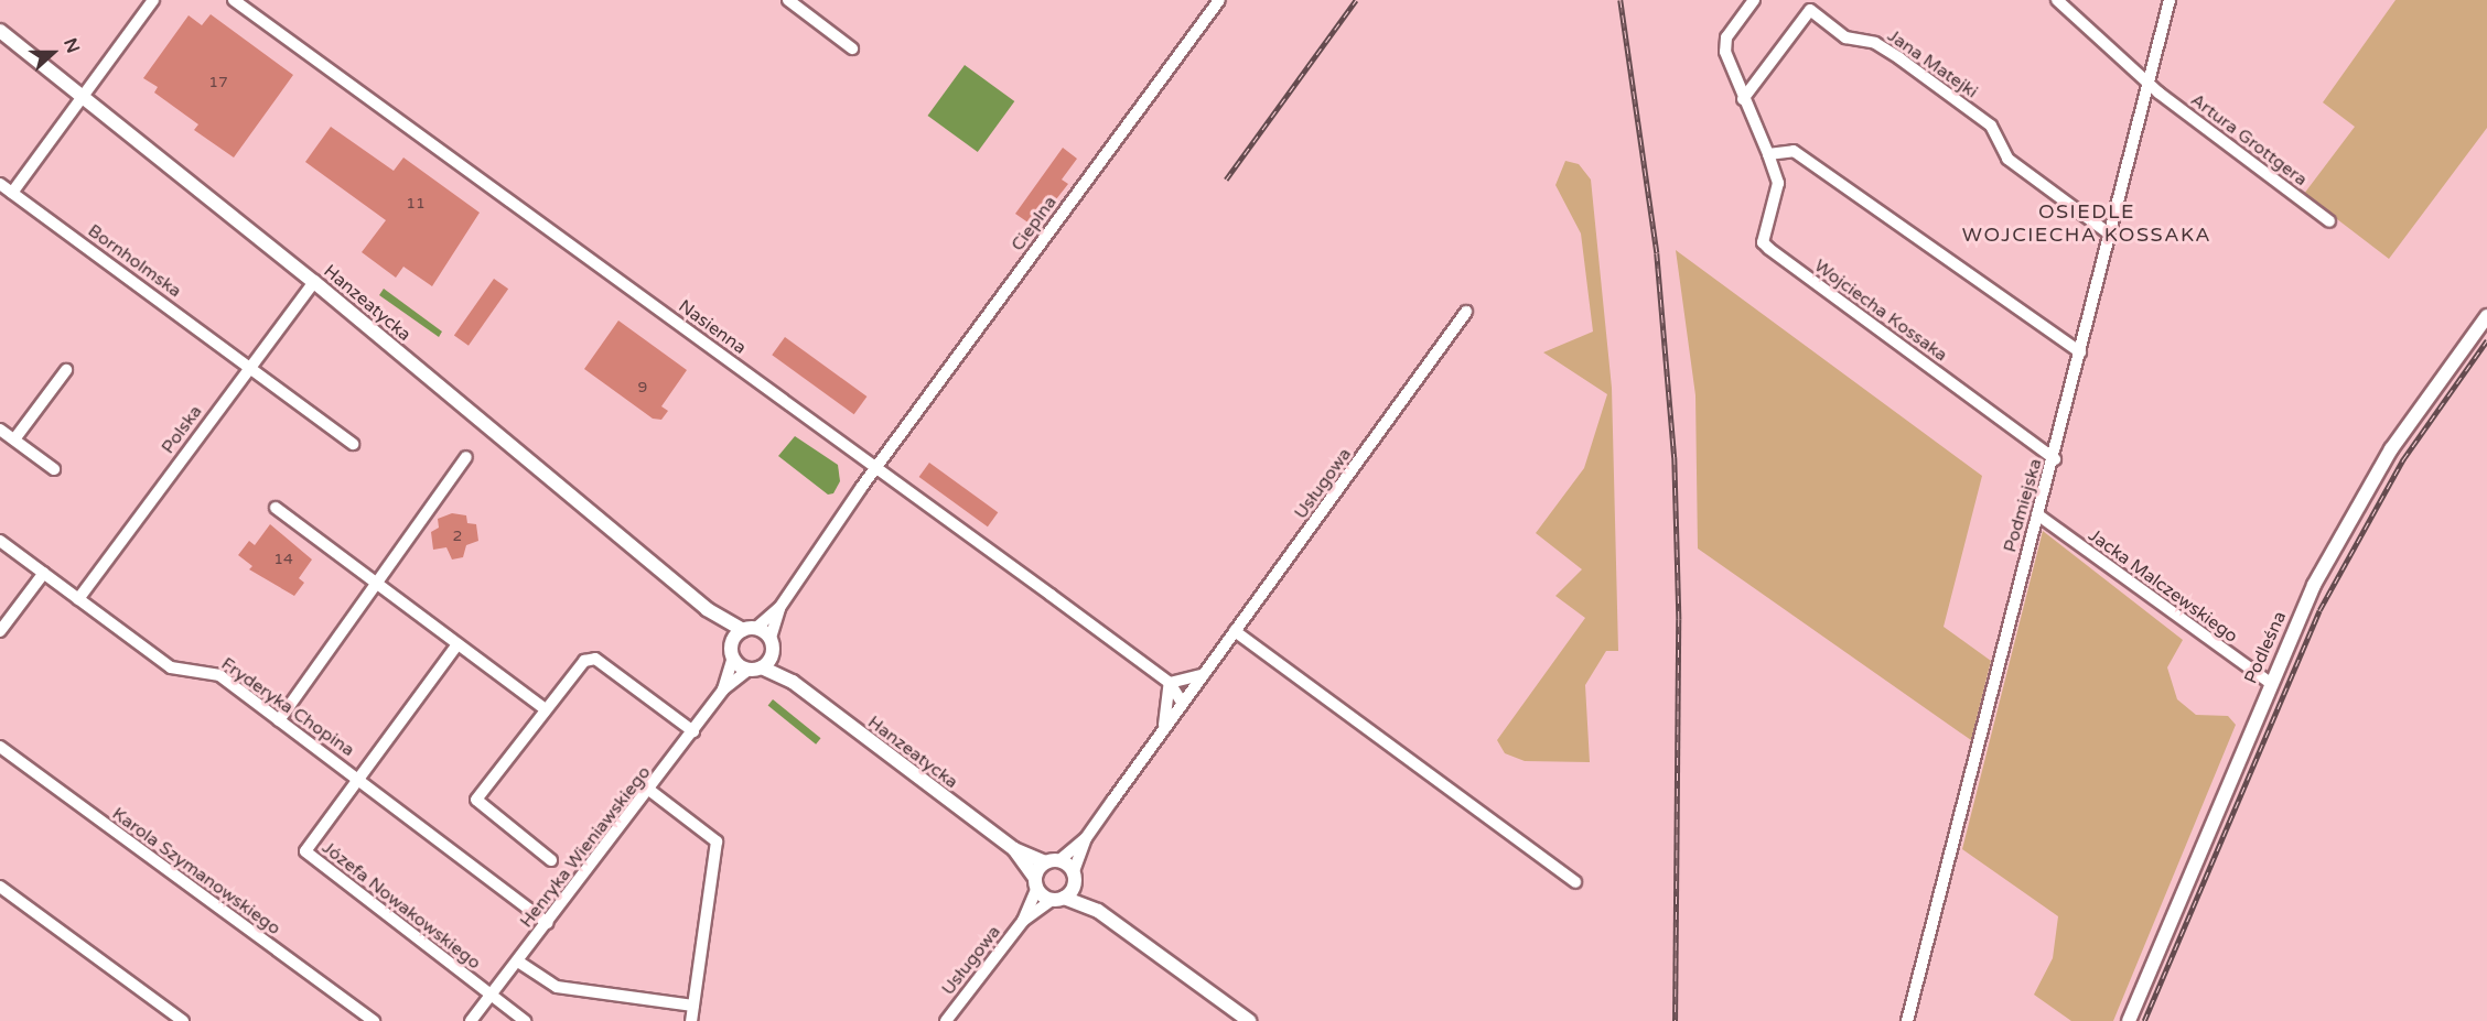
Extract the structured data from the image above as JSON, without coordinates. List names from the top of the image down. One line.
{"streets":{"street":["Jana Matejki","Artura Grottgera","Cieplna","Bornholmska","Hanzeatycka","Wojciecha Kossaka","Nasienna","Polska","Usługowa","Podmiejska","Jacka Malczewskiego","Podleśna","Fryderyka Chopina","Henryka Wieniawskiego","Karola Szymanowskiego","Józefa Nowakowskiego"]},"crossings":[["Jana Matejki","Podmiejska"],["Artura Grottgera","Podmiejska"],["Cieplna","Nasienna"],["Bornholmska","Polska"],["Hanzeatycka","Polska"],["Hanzeatycka","Usługowa"],["Hanzeatycka","Henryka Wieniawskiego"],["Wojciecha Kossaka","Podmiejska"],["Nasienna","Usługowa"],["Polska","Fryderyka Chopina"],["Podmiejska","Jacka Malczewskiego"],["Jacka Malczewskiego","Podleśna"],["Fryderyka Chopina","Henryka Wieniawskiego"],["Fryderyka Chopina","Józefa Nowakowskiego"],["Henryka Wieniawskiego","Józefa Nowakowskiego"]],"districts":["OSIEDLE WOJCIECHA KOSSAKA"],"house_numbers":["17","11","9","2","14"],"north":"right"}
